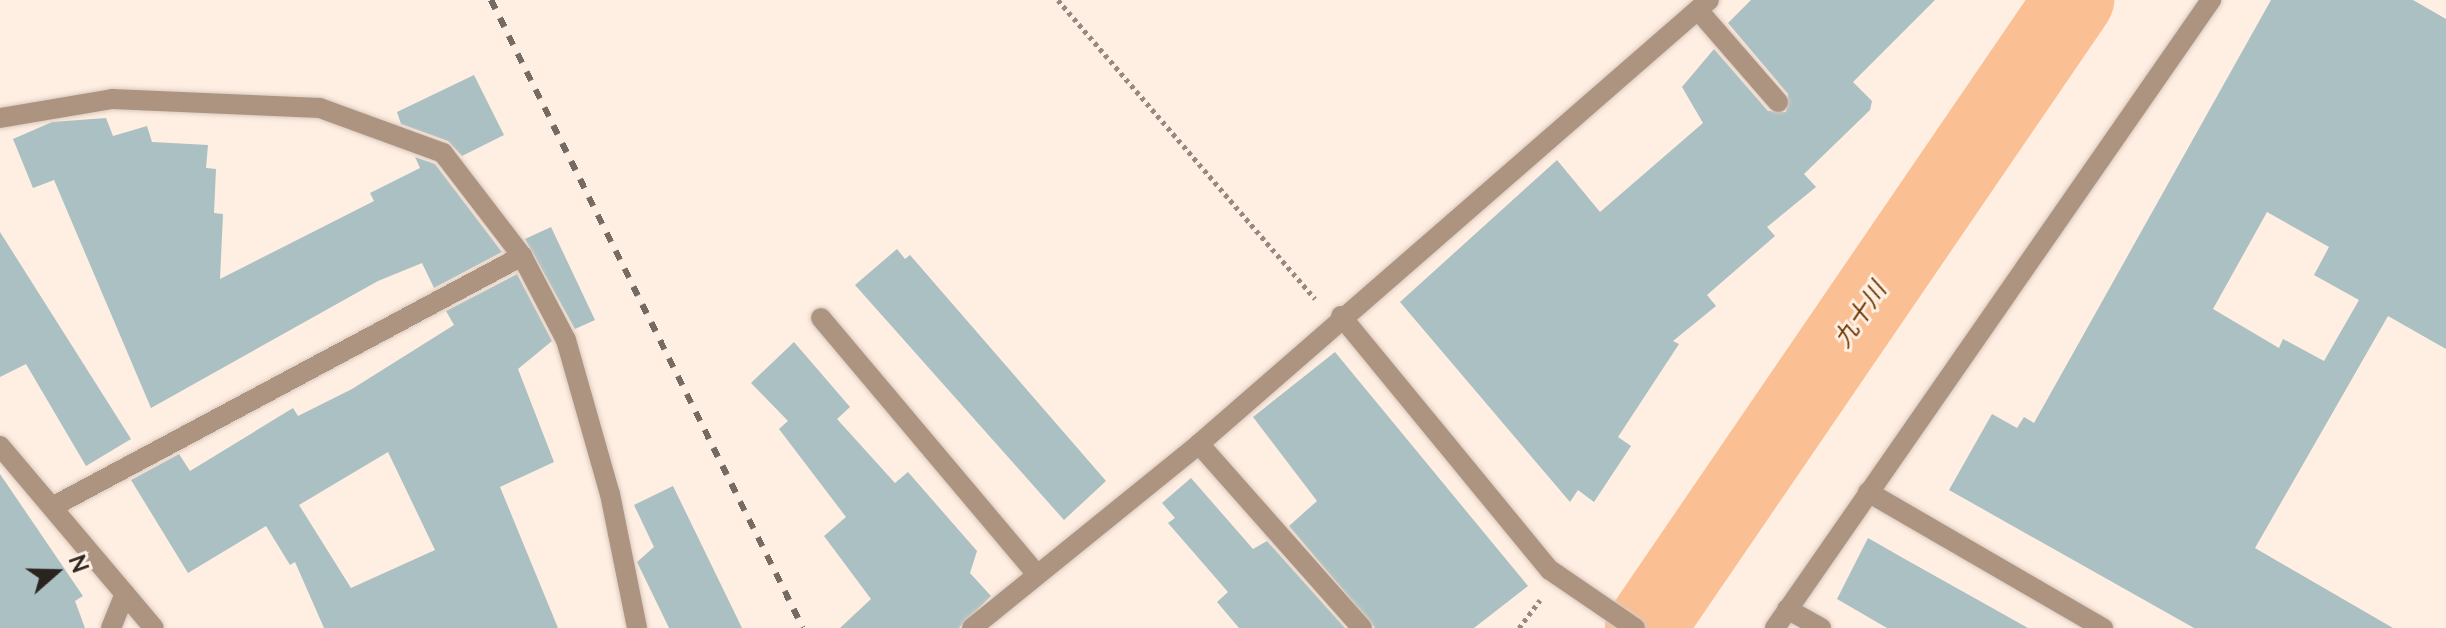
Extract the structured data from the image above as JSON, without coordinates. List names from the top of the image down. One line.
{"water":["九十川"],"north":"right"}
